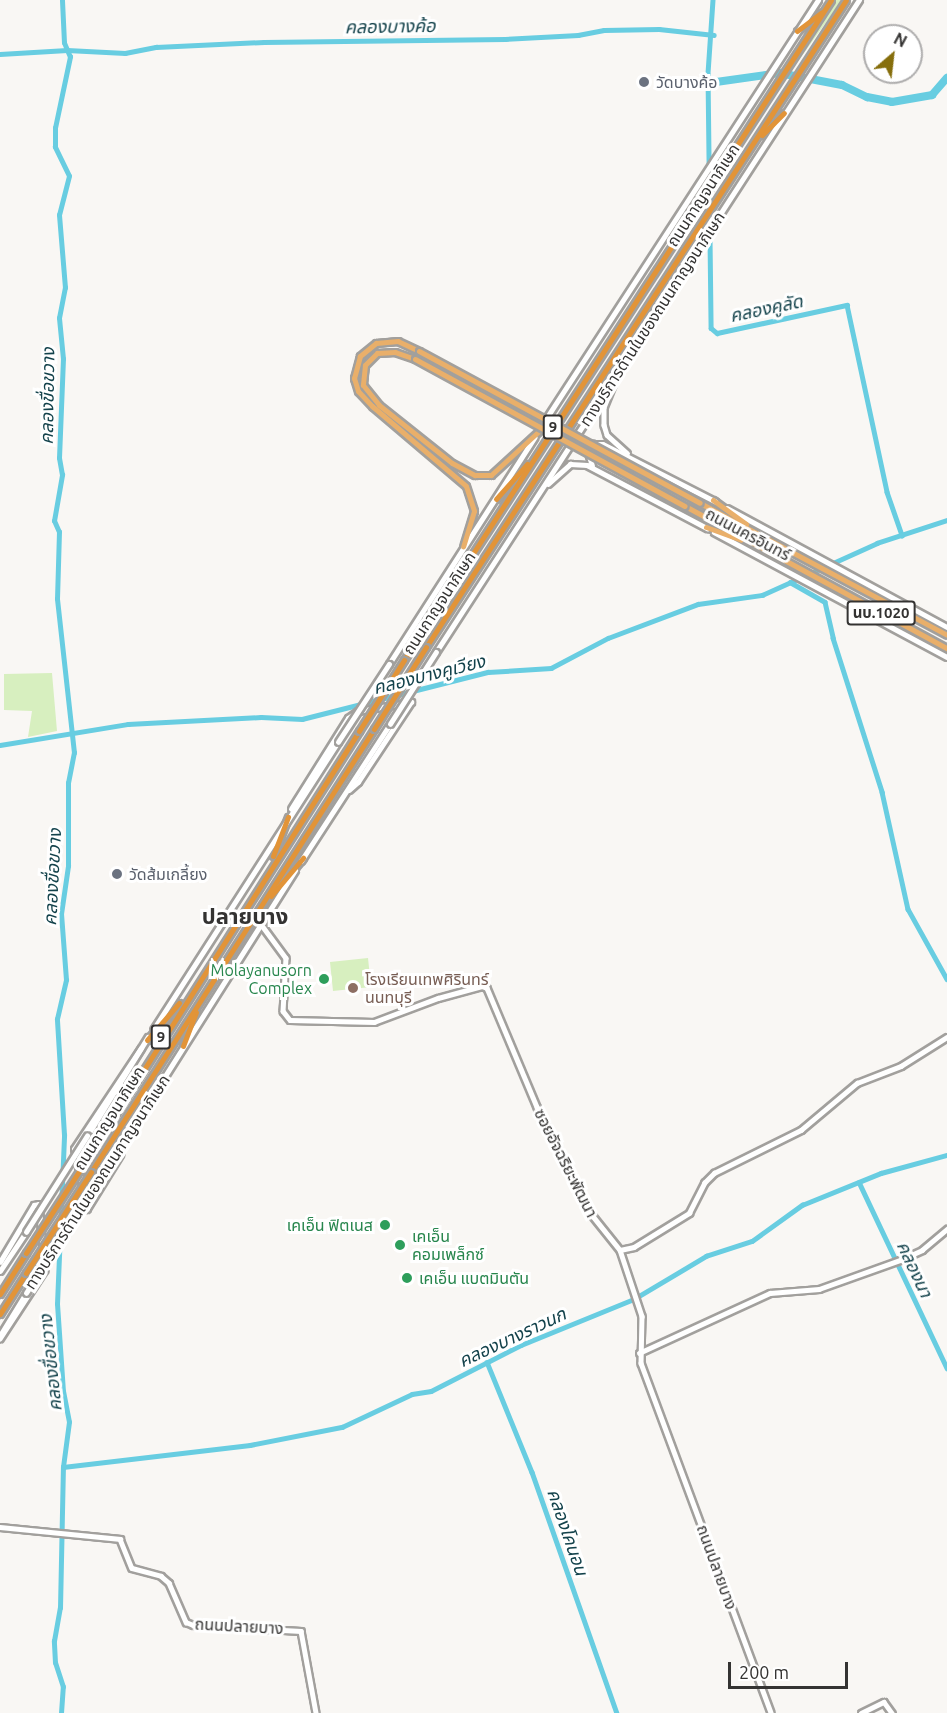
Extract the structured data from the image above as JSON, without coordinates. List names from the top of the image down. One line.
{"streets":{"highway":["ถนนกาญจนาภิเษก","9"],"main road":["ทางบริการด้านในของถนนกาญจนาภิเษก","ถนนนครอินทร์","นบ.1020","ซอยอัจฉริยะพัฒนา","ถนนปลายบาง"]},"crossings":[["ทางบริการด้านในของถนนกาญจนาภิเษก","นบ.1020"],["ทางบริการด้านในของถนนกาญจนาภิเษก","ซอยอัจฉริยะพัฒนา"],["ถนนนครอินทร์","นบ.1020"],["ซอยอัจฉริยะพัฒนา","ถนนปลายบาง"]],"districts":["ปลายบาง"],"water":["คลองบางค้อ","คลองคูลัด","คลองขื่อขวาง","คลองบางคูเวียง","คลองนา","คลองบางราวนก","คลองโคนอน"],"places":["วัดบางค้อ","วัดส้มเกลี้ยง","Molayanusorn Complex","โรงเรียนเทพศิรินทร์ นนทบุรี","เคเอ็น ฟิตเนส","เคเอ็น คอมเพล็กซ์","เคเอ็น แบตมินตัน"],"scale_bar":"200 m","north":"top right"}
